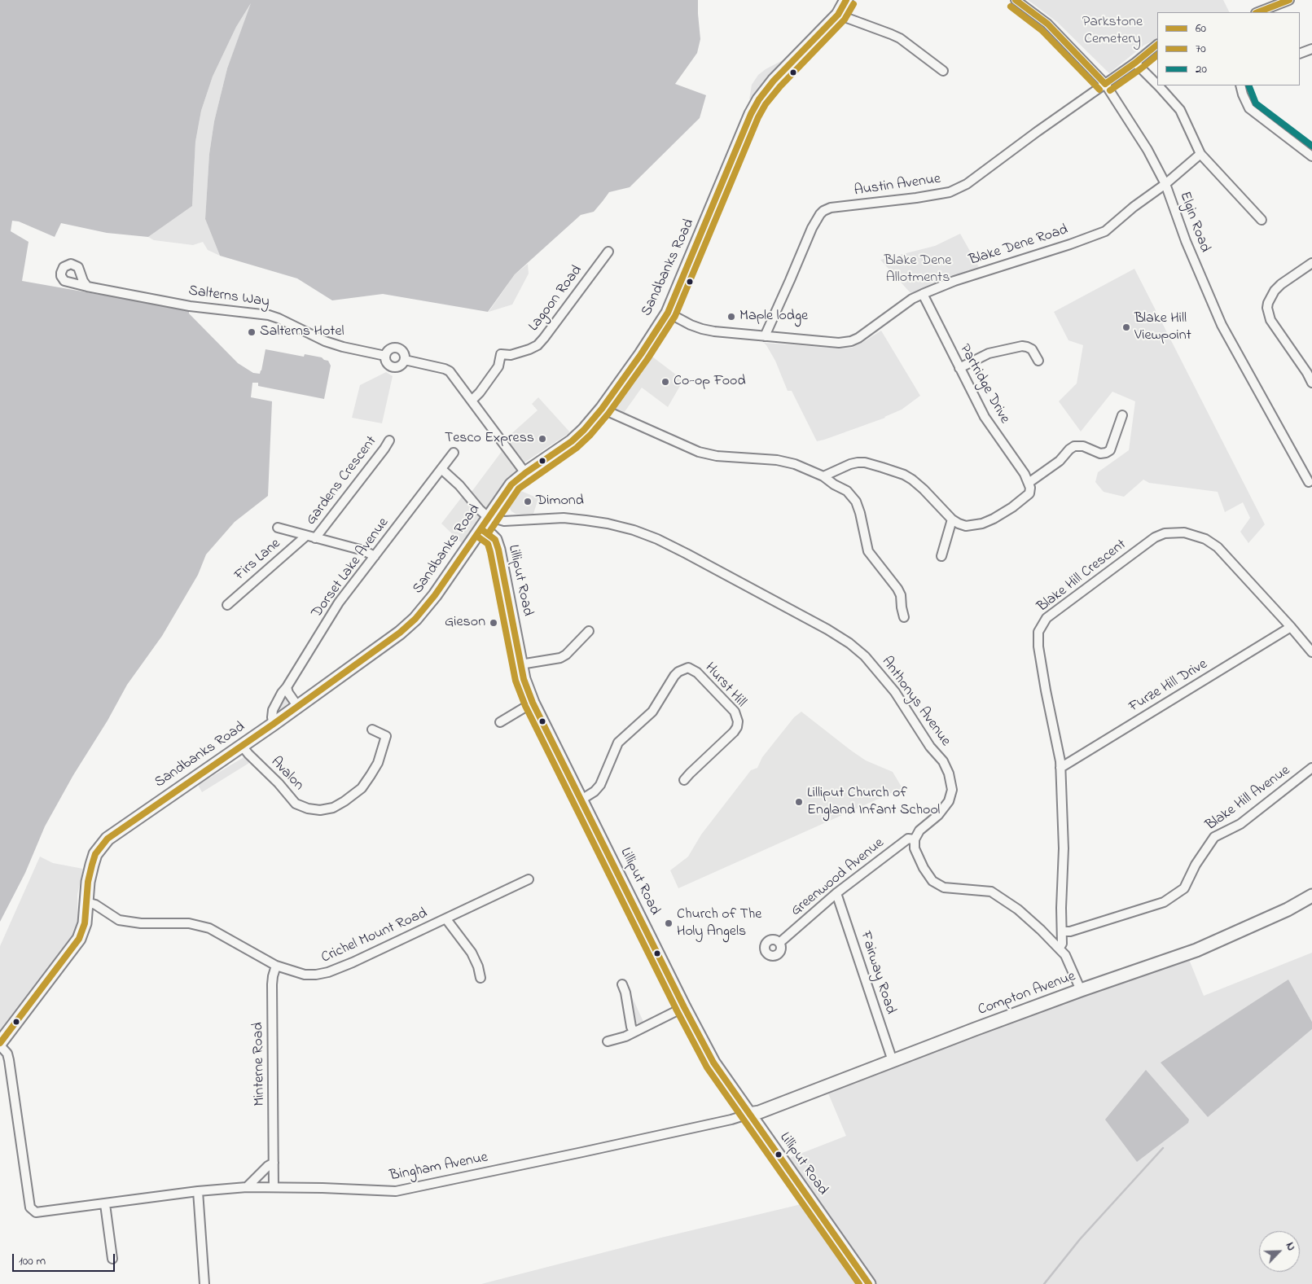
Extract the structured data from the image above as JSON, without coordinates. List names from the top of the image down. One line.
{"streets":{"street":["Austin Avenue","Elgin Road","Blake Dene Road","Sandbanks Road","Salterns Way","Lagoon Road","Partridge Drive","Gardens Crescent","Firs Lane","Dorset Lake Avenue","Blake Hill Crescent","Lilliput Road","Hurst Hill","Furze Hill Drive","Anthonys Avenue","Avalon","Blake Hill Avenue","Greenwood Avenue","Crichel Mount Road","Fairway Road","Compton Avenue","Minterne Road","Bingham Avenue"]},"crossings":[["Austin Avenue","Elgin Road"],["Austin Avenue","Blake Dene Road"],["Elgin Road","Blake Dene Road"],["Blake Dene Road","Sandbanks Road"],["Blake Dene Road","Partridge Drive"],["Sandbanks Road","Salterns Way"],["Sandbanks Road","Dorset Lake Avenue"],["Sandbanks Road","Lilliput Road"],["Sandbanks Road","Anthonys Avenue"],["Sandbanks Road","Avalon"],["Sandbanks Road","Crichel Mount Road"],["Sandbanks Road","Bingham Avenue"],["Salterns Way","Lagoon Road"],["Blake Hill Crescent","Furze Hill Drive"],["Blake Hill Crescent","Blake Hill Avenue"],["Lilliput Road","Hurst Hill"],["Lilliput Road","Compton Avenue"],["Lilliput Road","Bingham Avenue"],["Anthonys Avenue","Greenwood Avenue"],["Greenwood Avenue","Fairway Road"],["Crichel Mount Road","Minterne Road"],["Fairway Road","Compton Avenue"],["Compton Avenue","Bingham Avenue"],["Minterne Road","Bingham Avenue"]],"parks":["Parkstone Cemetery","Blake Dene Allotments"],"places":["Maple lodge","Blake Hill Viewpoint","Salterns Hotel","Co-op Food","Tesco Express","Dimond","Gieson","Lilliput Church of England Infant School","Church of The Holy Angels"],"lines":["transit line 60","transit line 70","transit line 20"],"legend":["60","70","20"],"scale_bar":"100 m","north":"top right"}
